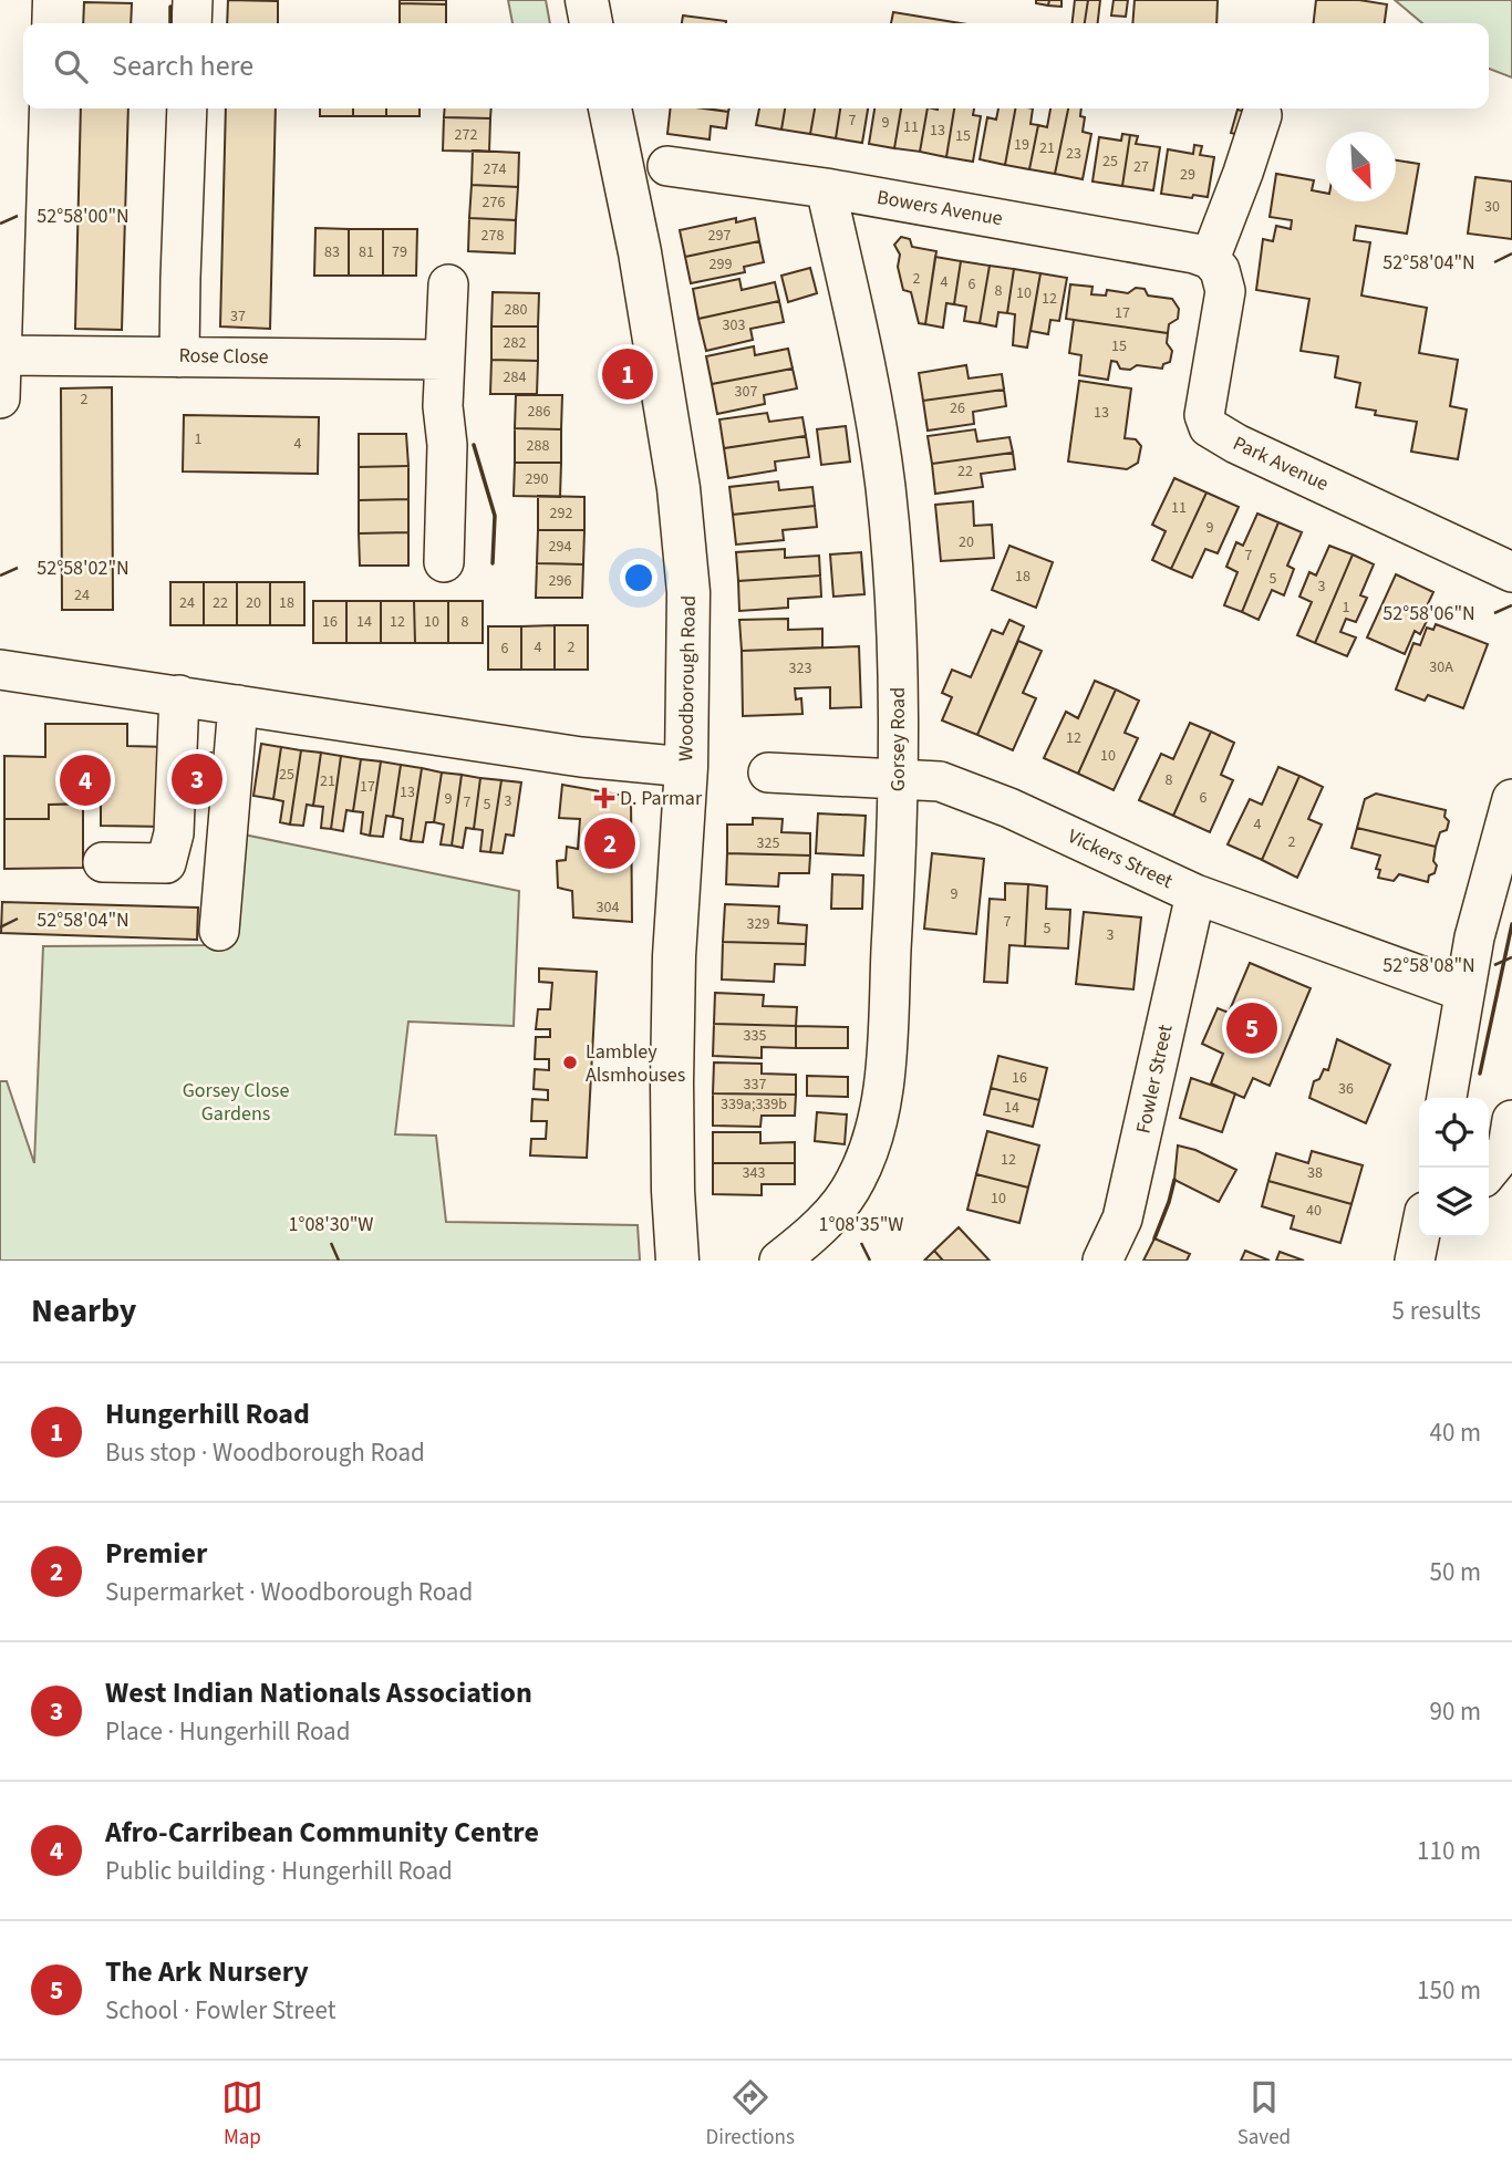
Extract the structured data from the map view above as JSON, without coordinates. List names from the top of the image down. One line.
{"streets":{"main road":["Woodborough Road"],"street":["Bowers Avenue","Rose Close","Park Avenue","Gorsey Road","Vickers Street","Fowler Street"]},"crossings":[["Bowers Avenue","Park Avenue"],["Bowers Avenue","Gorsey Road"],["Gorsey Road","Vickers Street"],["Vickers Street","Fowler Street"]],"parks":["Gorsey Close Gardens"],"places":{"health":["D. Parmar"],"other":["Lambley Alsmhouses"]},"house_numbers":["7","9","11","13","272","15","19","21","23","25","27","274","29","276","30","278","297","83","81","79","299","2","4","6","8","10","12","280","17","37","303","282","15","284","307","2","26","286","13","1","4","288","22","290","11","292","9","20","294","7","18","5","296","3","24","24","22","20","18","1","16","14","12","10","8","4","2","6","30A","323","12","10","25","8","21","17","13","6","9","3","7","5","4","2","325","9","304","7","329","5","3","335","16","337","36","339a;339b","14","12","343","38","10","40"],"north":"bottom right","page":{"search":"Search here","pins":["1","3","4","2","5"],"heading":["Nearby","5 results"],"list":[{"mark":"1","name":"Hungerhill Road","note":"Bus stop · Woodborough Road","value":"40 m"},{"mark":"2","name":"Premier","note":"Supermarket · Woodborough Road","value":"50 m"},{"mark":"3","name":"West Indian Nationals Association","note":"Place · Hungerhill Road","value":"90 m"},{"mark":"4","name":"Afro-Carribean Community Centre","note":"Public building · Hungerhill Road","value":"110 m"},{"mark":"5","name":"The Ark Nursery","note":"School · Fowler Street","value":"150 m"}],"nav":["Map","Directions","Saved"]},"coordinates":["52°58'00\"N","52°58'04\"N","52°58'02\"N","52°58'06\"N","52°58'08\"N","1°08'30\"W","1°08'35\"W"]}
